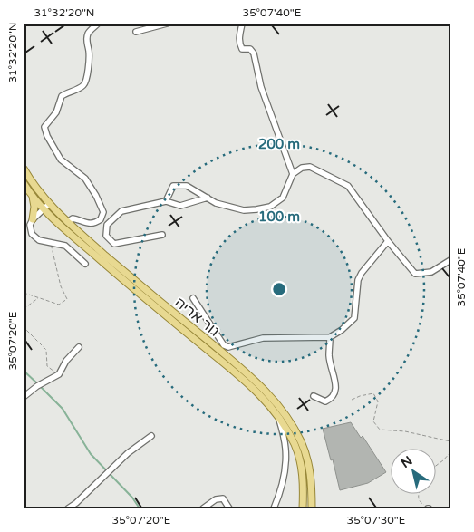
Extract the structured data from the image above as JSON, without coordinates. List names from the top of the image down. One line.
{"streets":{"main road":["גור אריה"]},"north":"top left","coordinates":["31°32'20\"N","35°07'40\"E","35°07'20\"E","35°07'30\"E"],"rings":["200 m","100 m"]}
